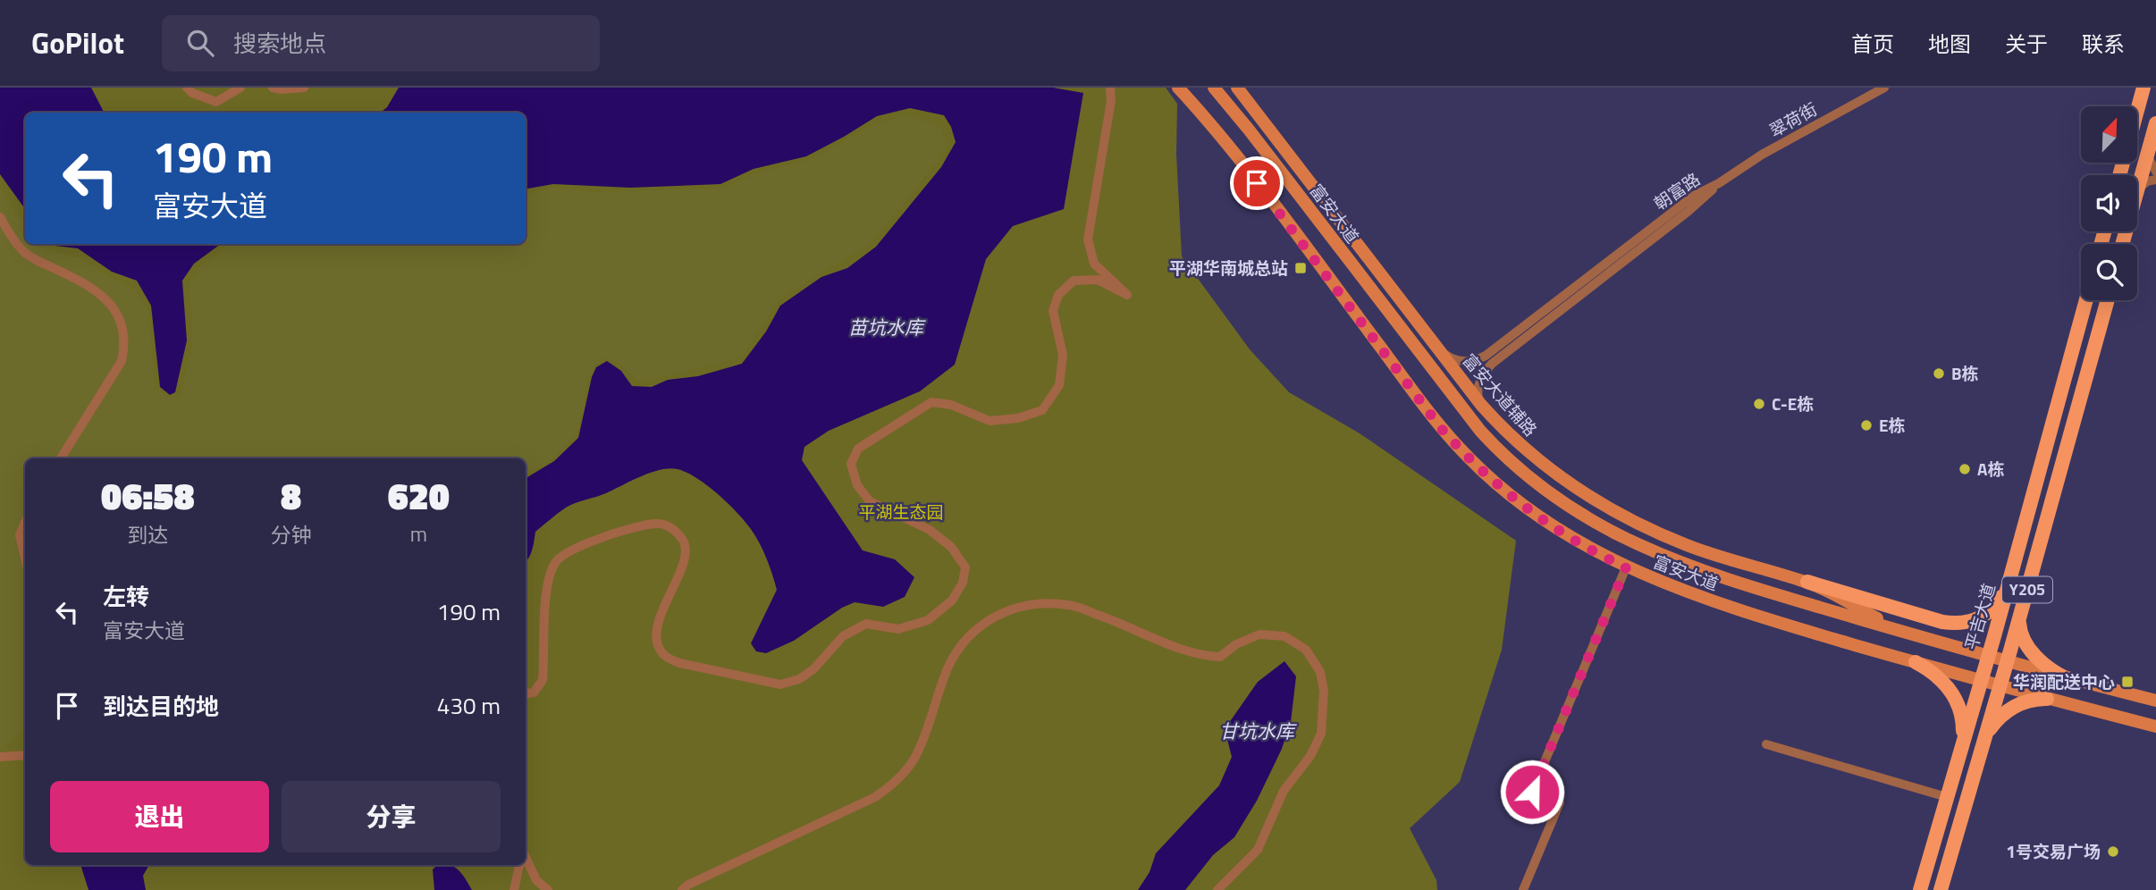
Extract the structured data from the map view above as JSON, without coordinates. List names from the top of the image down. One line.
{"streets":{"main road":["富安大道","富安大道辅路","Y205","平吉大道"],"street":["翠荷街","朝富路"]},"crossings":[["翠荷街","朝富路"],["朝富路","富安大道辅路"],["富安大道","富安大道辅路"],["富安大道","Y205"],["富安大道","平吉大道"]],"water":["苗坑水库","甘坑水库"],"parks":["平湖生态园"],"places":{"transit":["平湖华南城总站","华润配送中心"],"other":["B栋","C-E栋","E栋","A栋","1号交易广场"]},"north":"top right","page":{"header":"GoPilot","search":"搜索地点","nav":["首页","地图","关于","联系"],"turn":["190 m","富安大道"],"eta":["06:58","到达","8","分钟","620","m"],"list":[{"name":"左转","note":"富安大道","value":"190 m"},{"name":"到达目的地","value":"430 m"}],"buttons":["退出","分享"]}}
